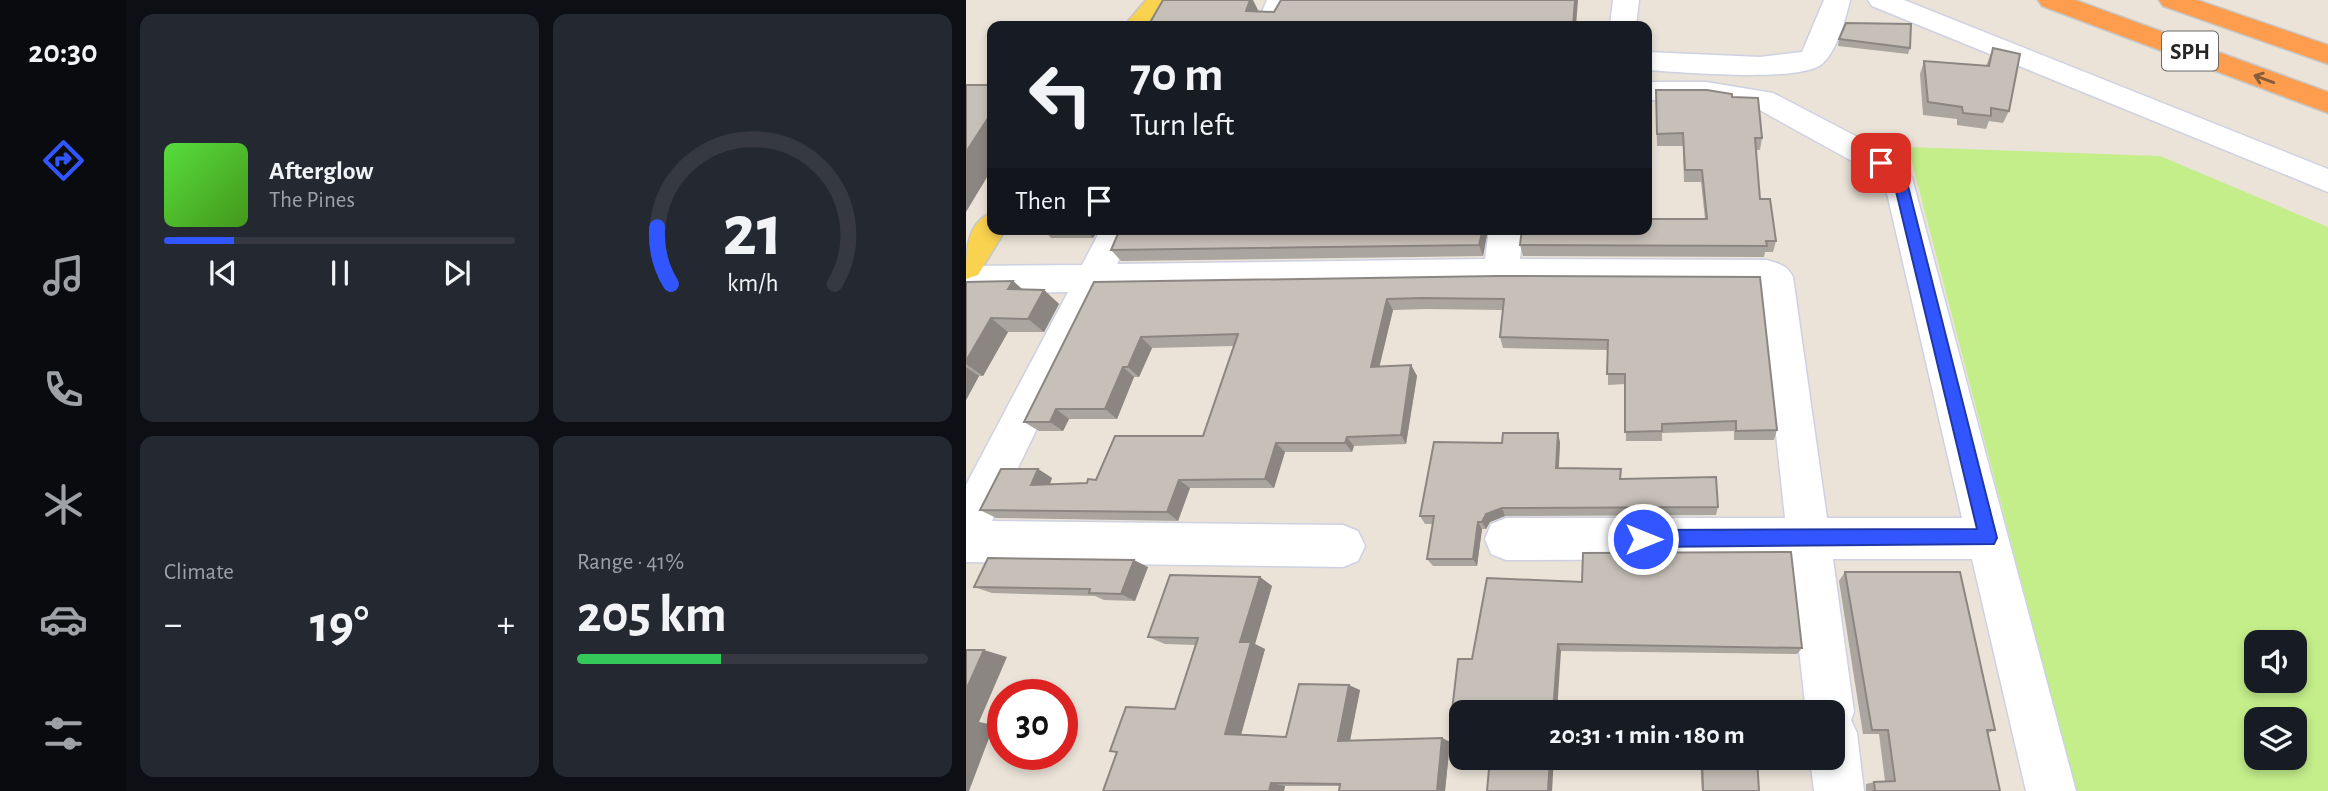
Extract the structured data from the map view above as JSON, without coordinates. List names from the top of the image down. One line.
{"streets":{"highway":["SPH"]},"page":{"tabs":"20:30","turn":["70 m","Turn left"],"song":["Afterglow","The Pines"],"then":"Then","tile":["Climate",["Range · 41%","205 km"]],"heat":["−","19°","+"],"limit":"30","trip":"20:31 · 1 min · 180 m","gauge":["21","km/h"]}}
